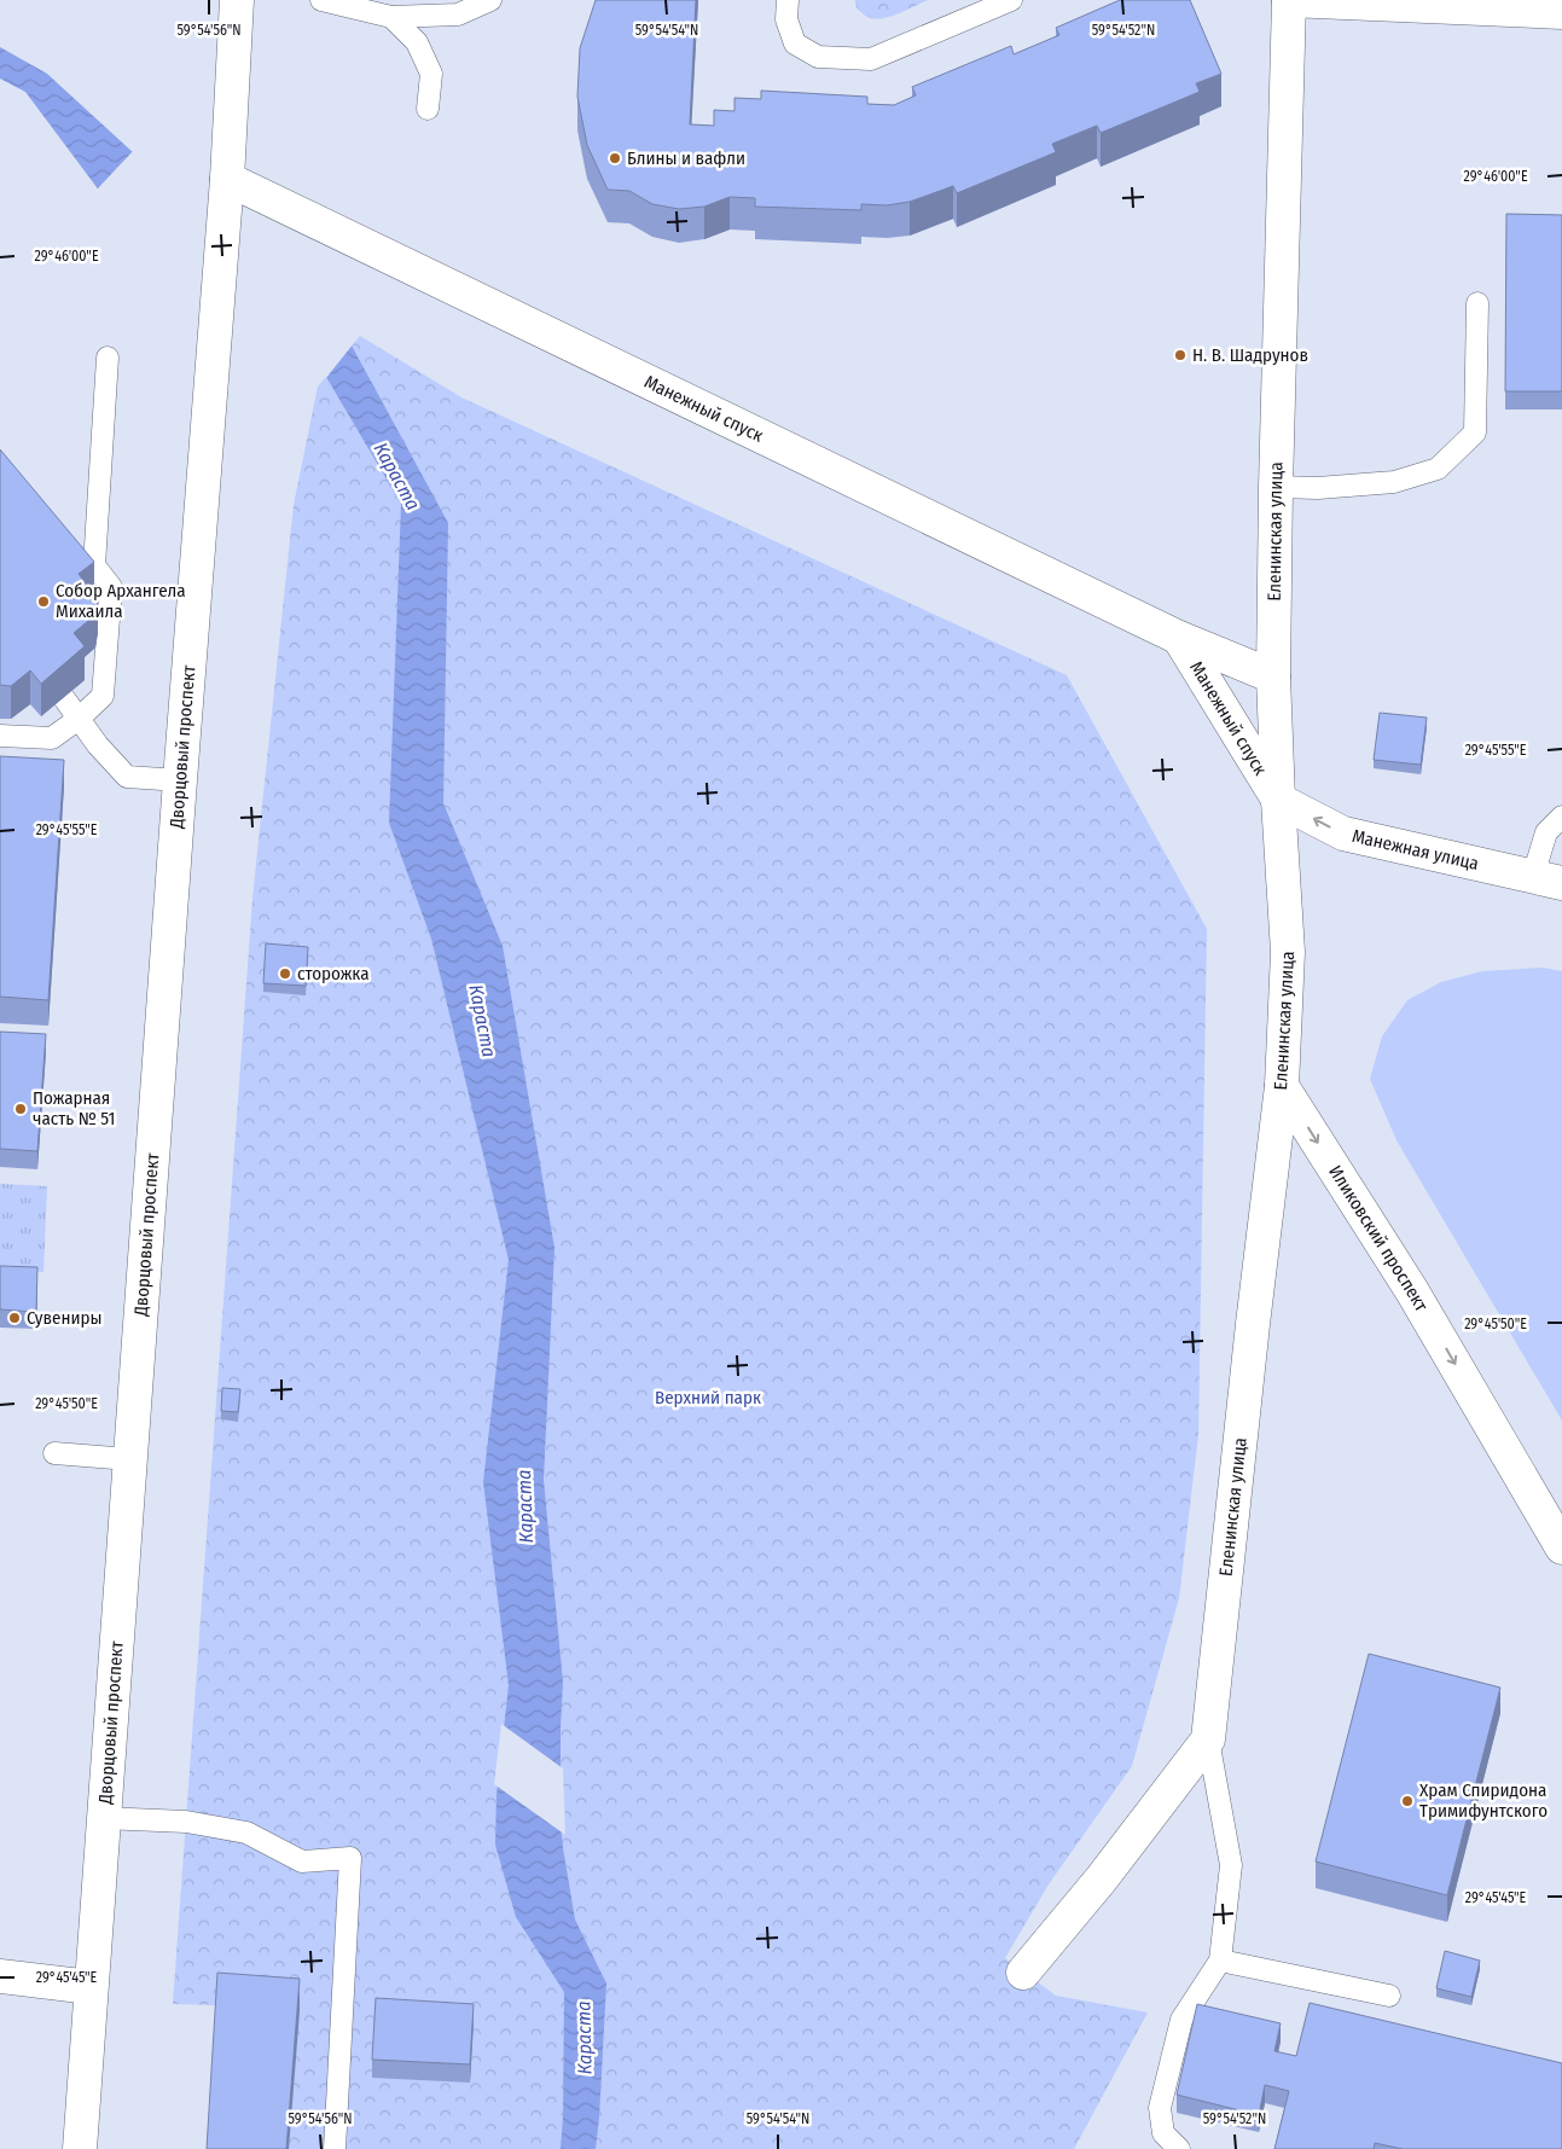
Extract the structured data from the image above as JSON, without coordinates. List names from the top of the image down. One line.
{"streets":{"main road":["Манежный спуск","Еленинская улица","Дворцовый проспект","Манежная улица","Иликовский проспект"]},"crossings":[["Манежный спуск","Еленинская улица"],["Манежный спуск","Дворцовый проспект"],["Манежный спуск","Манежная улица"],["Еленинская улица","Манежная улица"],["Еленинская улица","Иликовский проспект"]],"one_way":["Манежная улица","Иликовский проспект"],"water":["Караста"],"parks":["Верхний парк"],"places":["Блины и вафли","Н. В. Шадрунов","Собор Архангела Михаила","сторожка","Пожарная часть № 51","Сувениры","Храм Спиридона Тримифунтского"],"coordinates":["59°54'56\"N","59°54'54\"N","59°54'52\"N","29°46'00\"E","29°45'55\"E","29°45'50\"E","29°45'45\"E"]}
